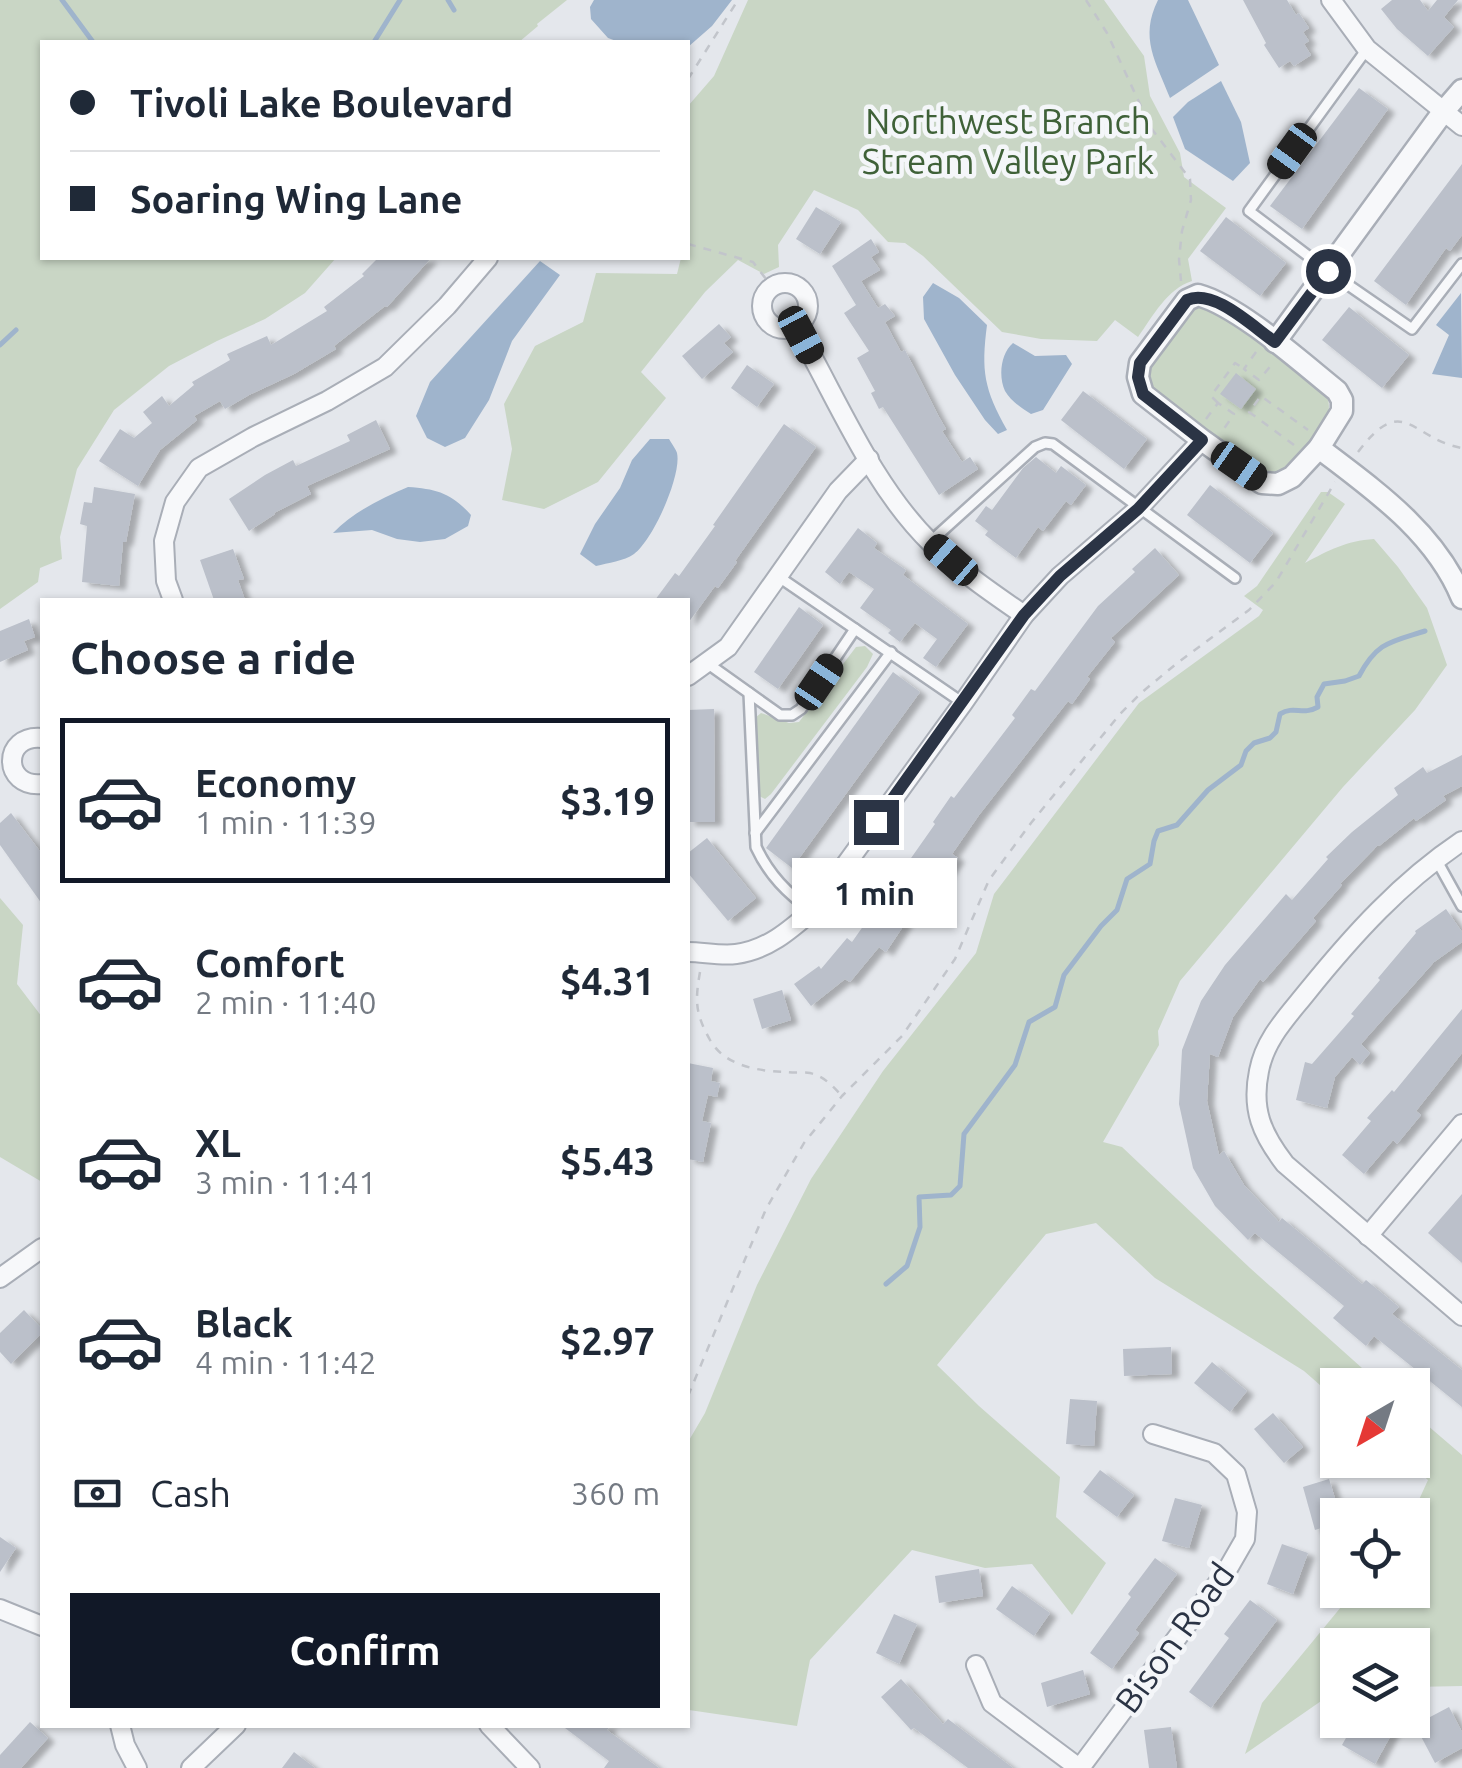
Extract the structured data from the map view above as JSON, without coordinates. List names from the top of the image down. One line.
{"streets":{"street":["Bison Road"]},"parks":["Northwest Branch Stream Valley Park"],"north":"bottom left","page":{"banner":["Tivoli Lake Boulevard","Soaring Wing Lane"],"heading":"Choose a ride","list":[{"name":"Economy","note":"1 min · 11:39","value":"$3.19"},{"name":"Comfort","note":"2 min · 11:40","value":"$4.31"},{"name":"XL","note":"3 min · 11:41","value":"$5.43"},{"name":"Black","note":"4 min · 11:42","value":"$2.97"}],"bubble":"1 min","pay":["Cash","360 m"],"buttons":"Confirm"}}
